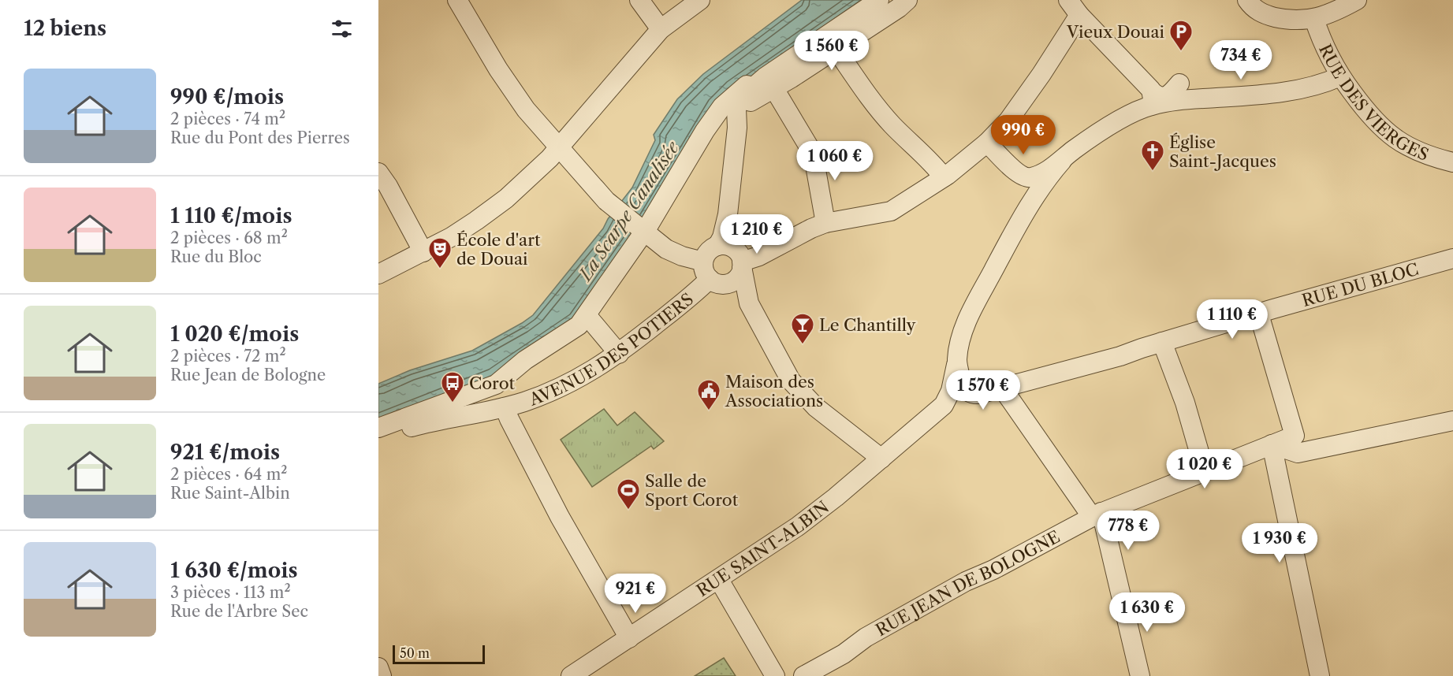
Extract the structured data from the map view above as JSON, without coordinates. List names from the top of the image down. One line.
{"streets":{"street":["RUE DES VIERGES","RUE DU BLOC","AVENUE DES POTIERS","RUE SAINT-ALBIN","RUE JEAN DE BOLOGNE"]},"crossings":[["RUE DU BLOC","RUE SAINT-ALBIN"],["RUE DU BLOC","RUE JEAN DE BOLOGNE"]],"water":["La Scarpe Canalisée"],"places":{"parking":["Vieux Douai"],"church":["Église Saint-Jacques"],"theatre":["École d'art de Douai"],"bar":["Le Chantilly"],"bus stop":["Corot"],"public building":["Maison des Associations"],"sports":["Salle de Sport Corot"]},"scale_bar":"50 m","page":{"heading":"12 biens","price":["1 560 €","734 €","990 €","1 060 €","1 210 €","1 110 €","1 570 €","1 020 €","778 €","1 930 €","921 €","1 630 €"],"list":[{"name":"990 €/mois","note":"2 pièces · 74 m² · Rue du Pont des Pierres"},{"name":"1 110 €/mois","note":"2 pièces · 68 m² · Rue du Bloc"},{"name":"1 020 €/mois","note":"2 pièces · 72 m² · Rue Jean de Bologne"},{"name":"921 €/mois","note":"2 pièces · 64 m² · Rue Saint-Albin"},{"name":"1 630 €/mois","note":"3 pièces · 113 m² · Rue de l'Arbre Sec"}],"scale":"50 m"}}
